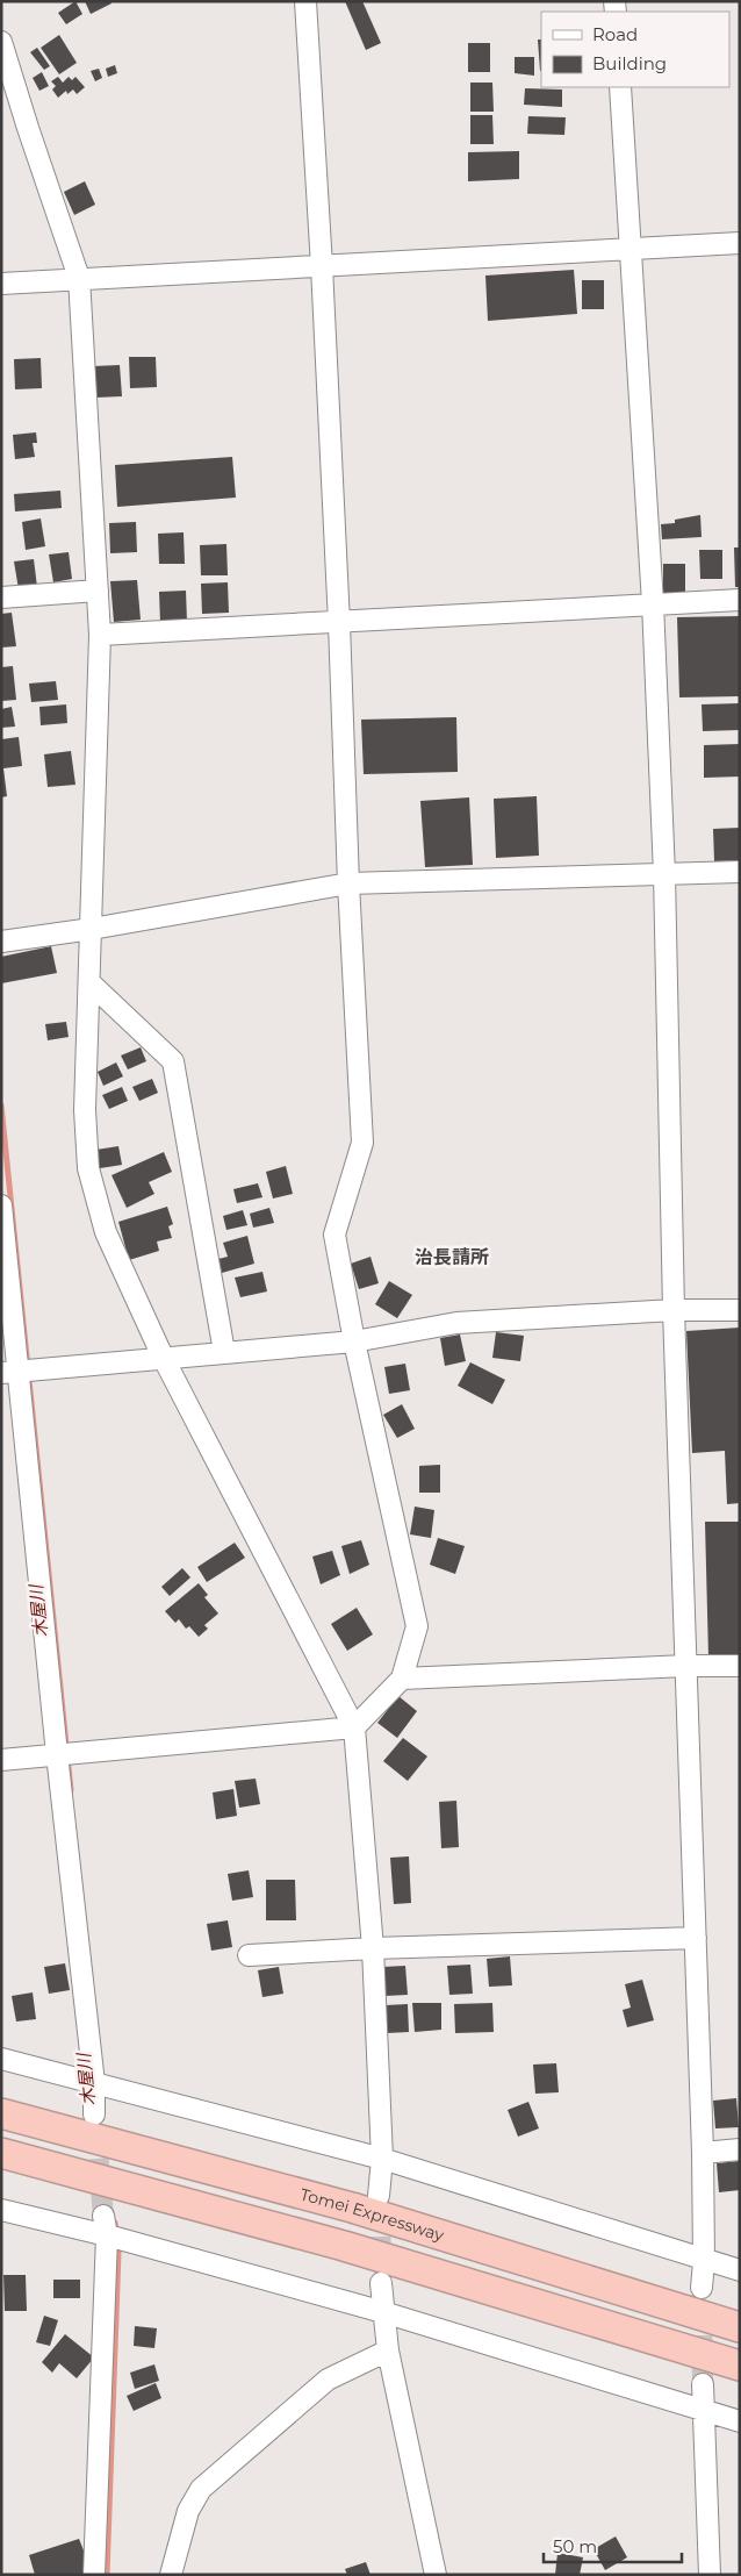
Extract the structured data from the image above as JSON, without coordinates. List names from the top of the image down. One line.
{"streets":{"highway":["Tomei Expressway"]},"districts":["治長請所"],"water":["木屋川"],"legend":["Road","Building"],"scale_bar":"50 m"}
